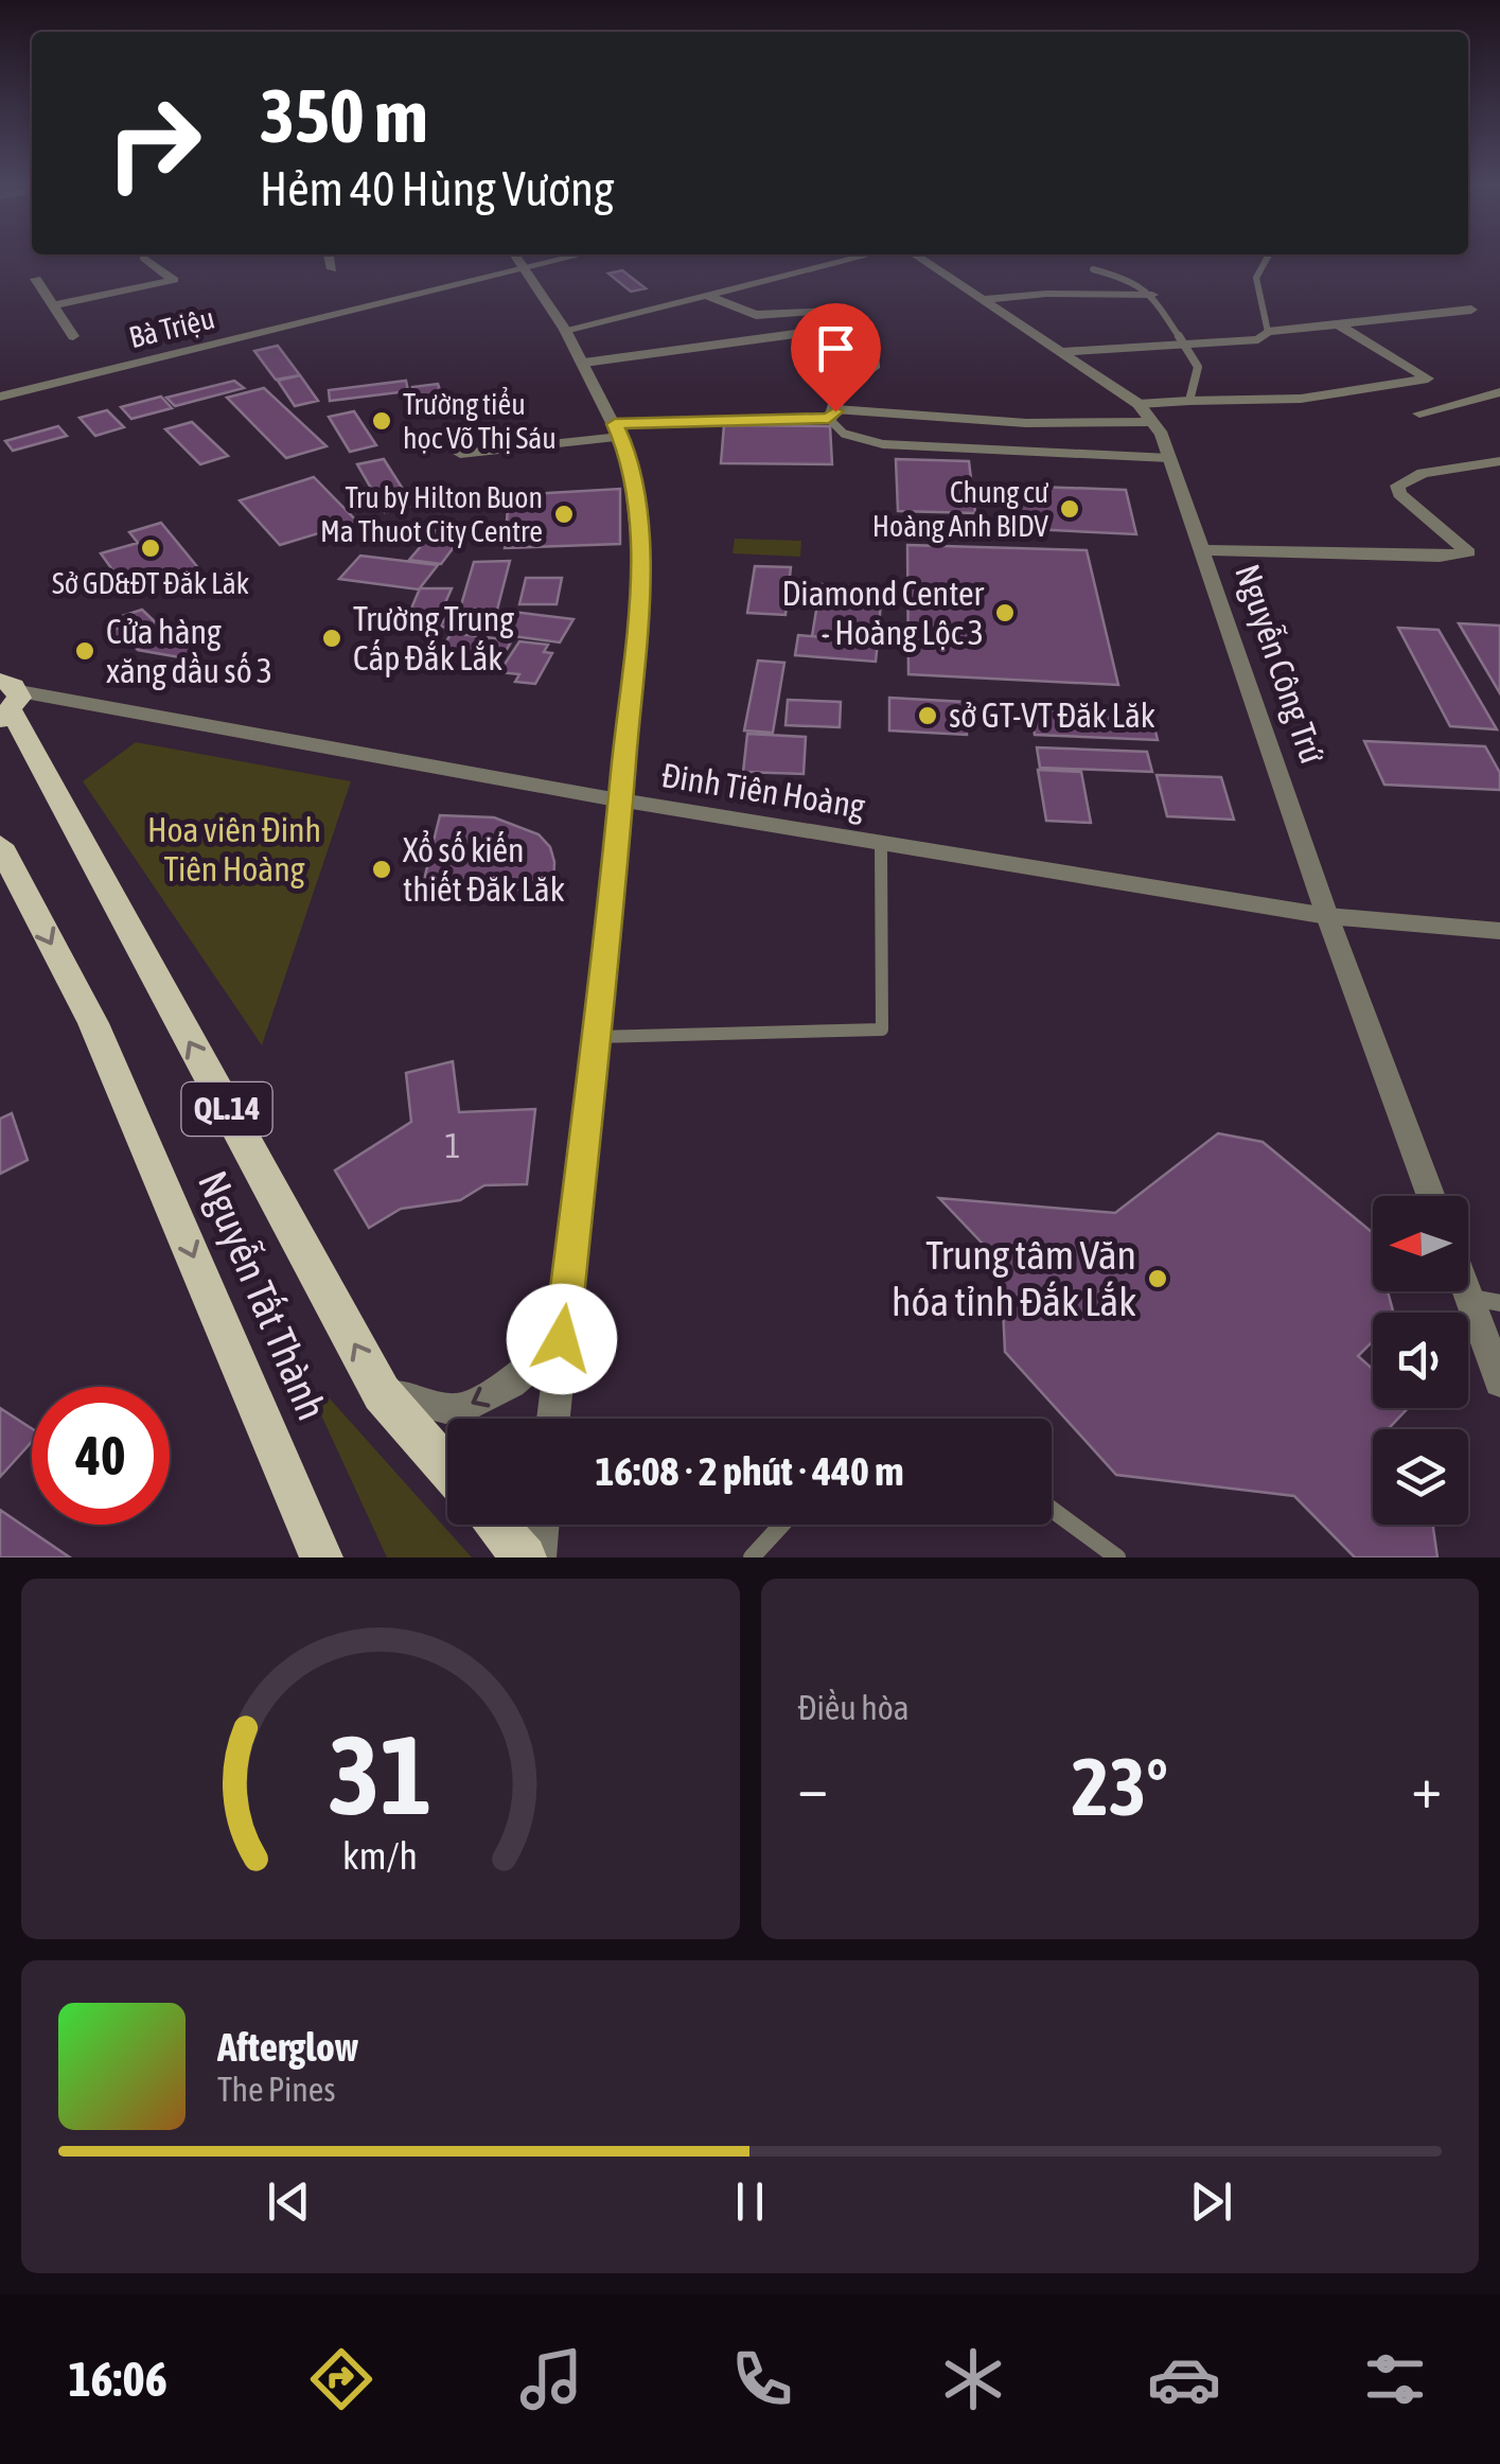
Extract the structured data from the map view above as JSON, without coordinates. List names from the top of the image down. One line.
{"streets":{"main road":["QL.14","Nguyễn Tất Thành"],"street":["Bà Triệu","Nguyễn Công Trứ","Đinh Tiên Hoàng"]},"crossings":[["Nguyễn Công Trứ","Đinh Tiên Hoàng"],["Đinh Tiên Hoàng","Nguyễn Tất Thành"]],"parks":["Hoa viên Đinh Tiên Hoàng"],"places":["Trường tiểu học Võ Thị Sáu","Chung cư Hoàng Anh BIDV","Tru by Hilton Buon Ma Thuot City Centre","Sở GD&ĐT Đăk Lăk","Diamond Center - Hoàng Lộc 3","Trường Trung Cấp Đắk Lắk","Cửa hàng xăng dầu số 3","sở GT-VT Đăk Lăk","Xổ số kiến thiết Đăk Lăk","Trung tâm Văn hóa tỉnh Đắk Lắk"],"house_numbers":["1"],"north":"left","page":{"turn":["350 m","Hẻm 40 Hùng Vương"],"limit":"40","trip":"16:08 · 2 phút · 440 m","tile":"Điều hòa","heat":["−","23°","+"],"song":["Afterglow","The Pines"],"tabs":"16:06","gauge":["31","km/h"]}}
